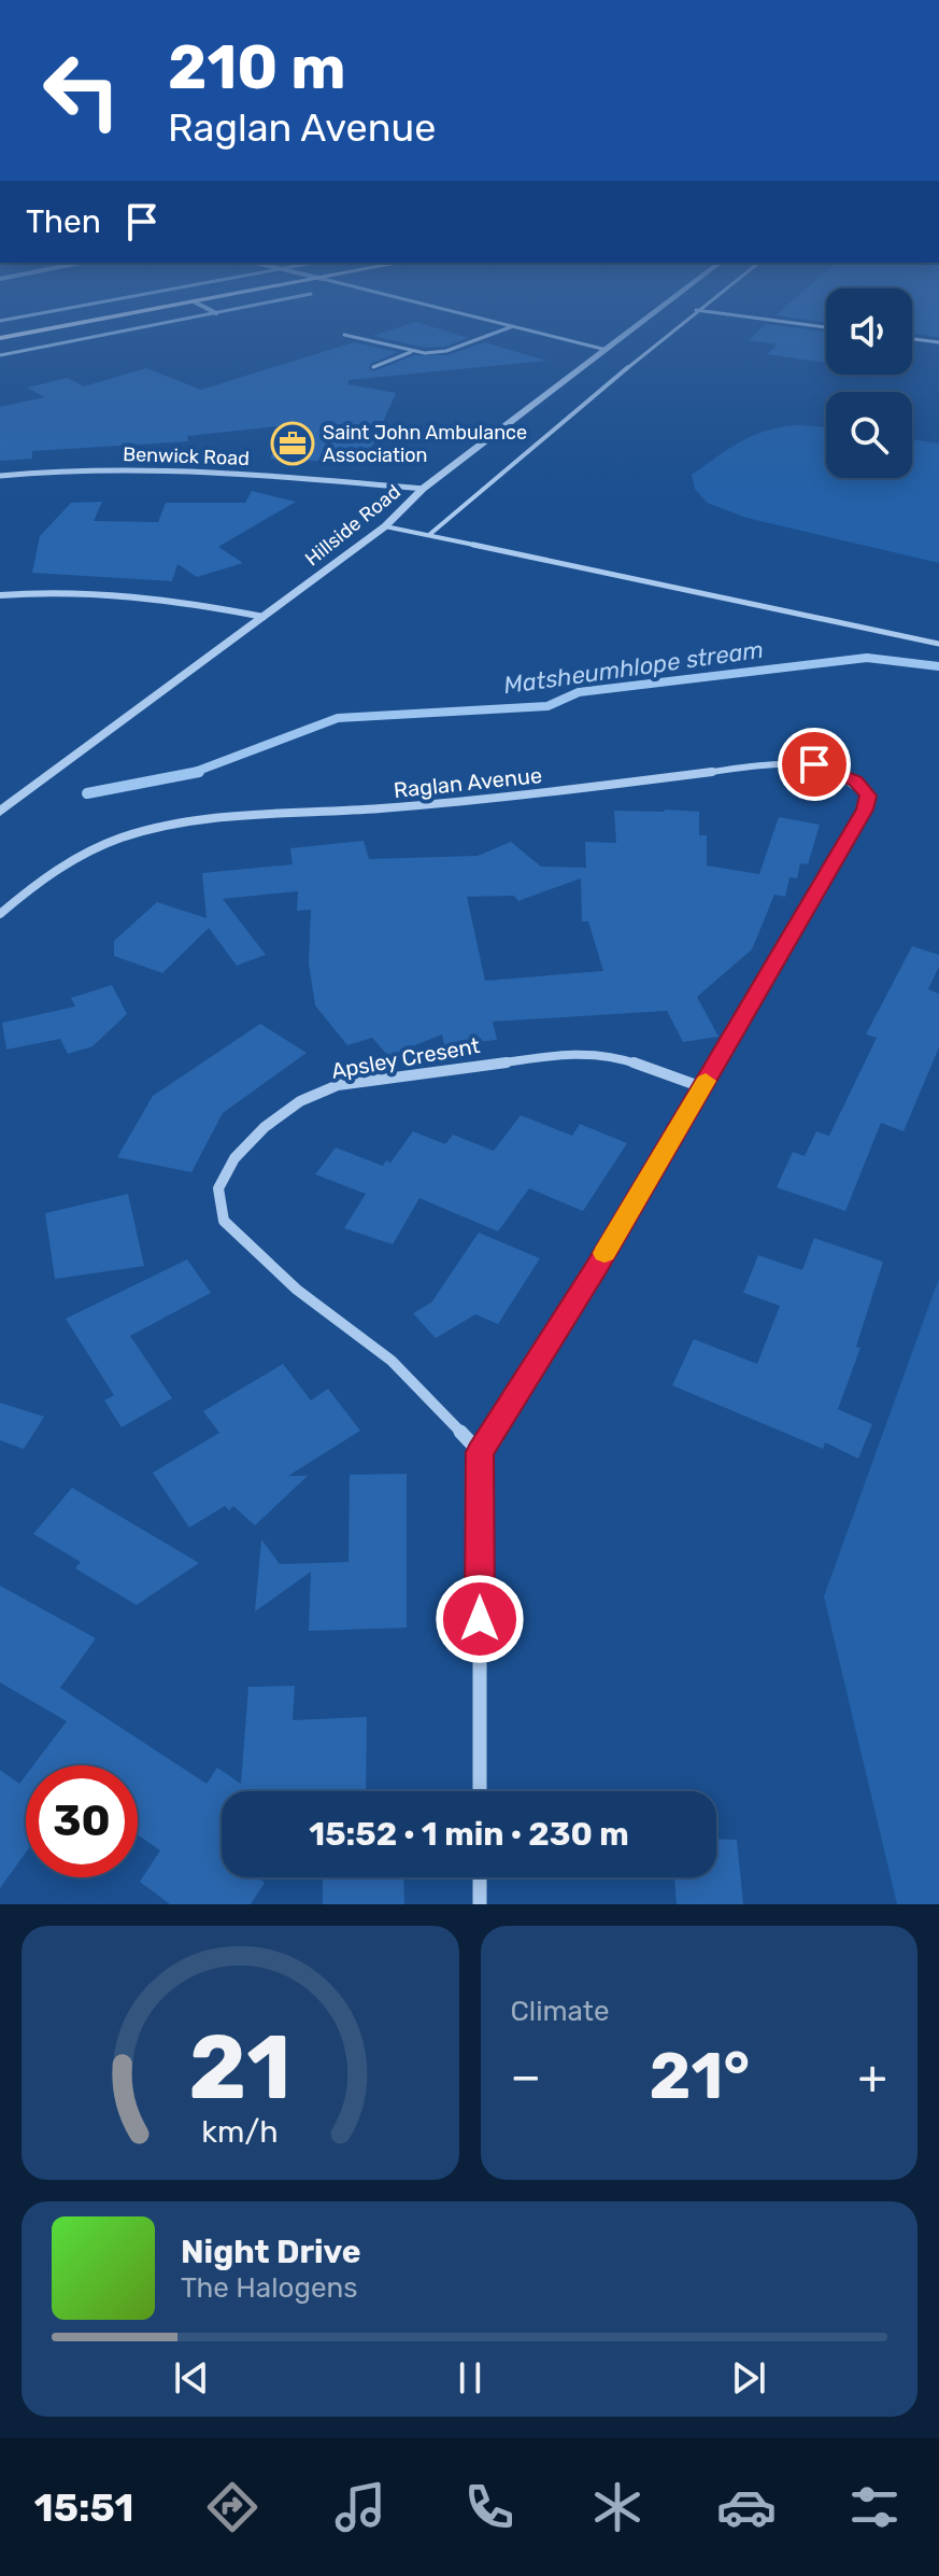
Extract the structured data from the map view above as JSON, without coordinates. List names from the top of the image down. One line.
{"streets":{"street":["Benwick Road","Hillside Road","Raglan Avenue","Apsley Cresent"]},"crossings":[["Benwick Road","Hillside Road"],["Raglan Avenue","Apsley Cresent"]],"water":["Matsheumhlope stream"],"places":{"office":["Saint John Ambulance Association"]},"page":{"turn":["210 m","Raglan Avenue"],"then":"Then","limit":"30","trip":"15:52 · 1 min · 230 m","tile":"Climate","heat":["−","21°","+"],"song":["Night Drive","The Halogens"],"tabs":"15:51","gauge":["21","km/h"]}}
